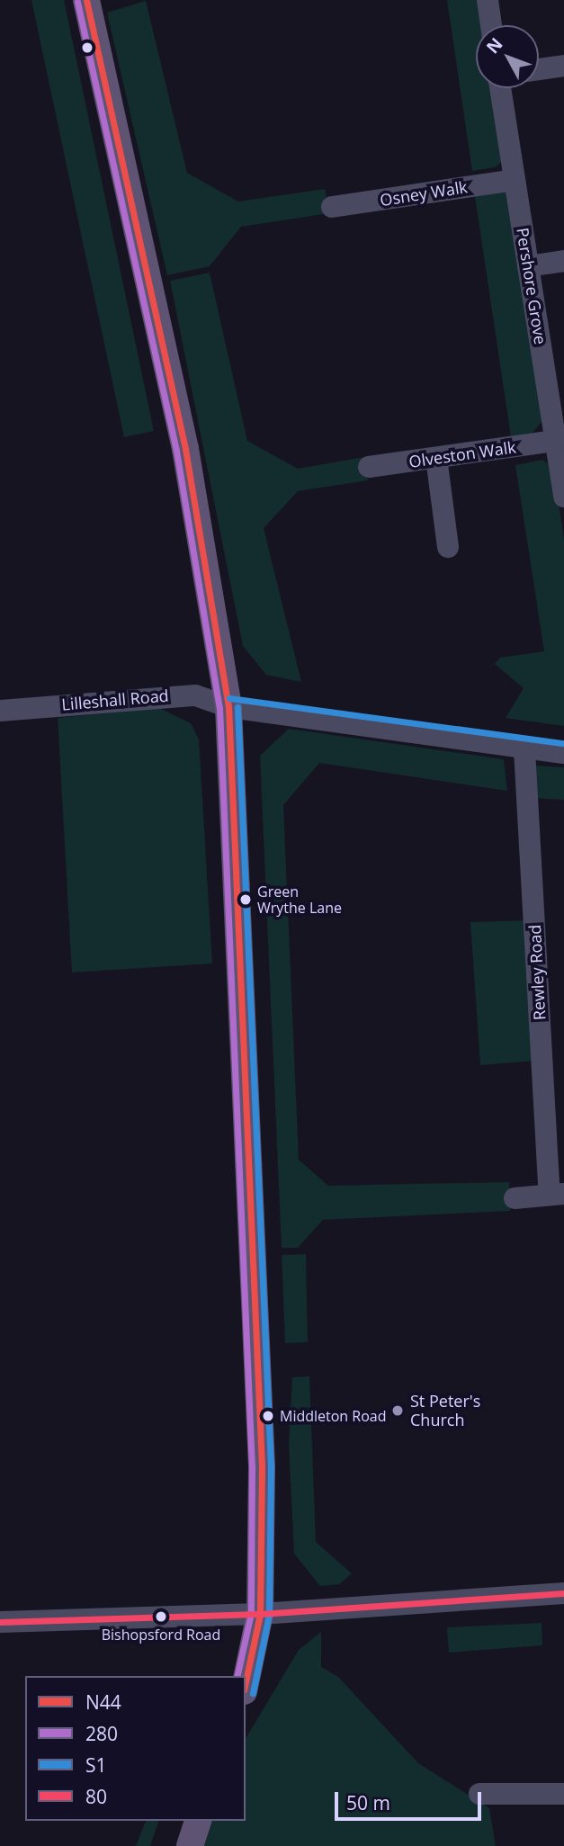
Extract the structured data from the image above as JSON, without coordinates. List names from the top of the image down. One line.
{"streets":{"street":["Osney Walk","Pershore Grove","Olveston Walk","Lilleshall Road","Rewley Road"]},"crossings":[["Osney Walk","Pershore Grove"],["Pershore Grove","Olveston Walk"]],"places":["Green Wrythe Lane","St Peter's Church","Middleton Road","Bishopsford Road"],"lines":["transit line N44","transit line 280","transit line S1","transit line 80"],"legend":["N44","280","S1","80"],"scale_bar":"50 m","north":"top left"}
